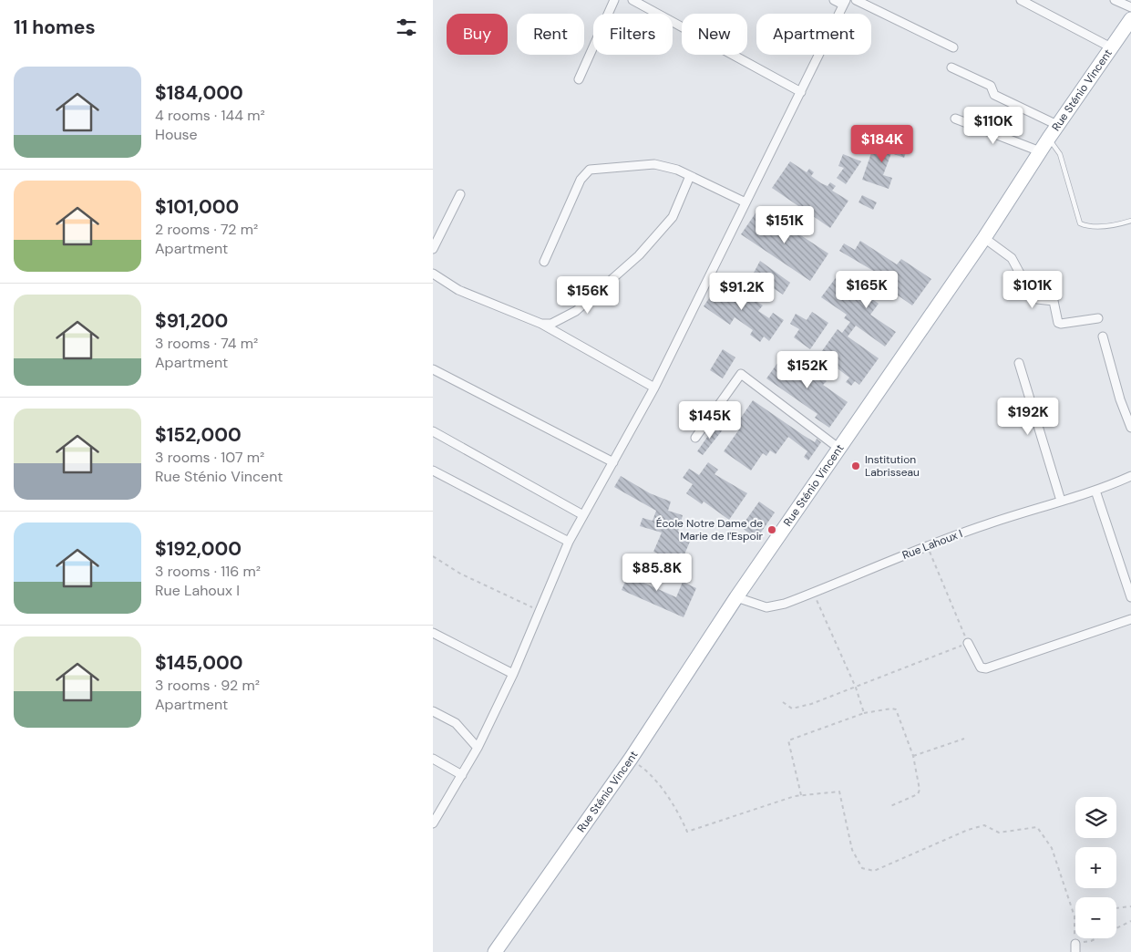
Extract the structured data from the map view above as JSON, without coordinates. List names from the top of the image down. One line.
{"streets":{"main road":["Rue Sténio Vincent"],"street":["Rue Lahoux I"]},"crossings":[["Rue Sténio Vincent","Rue Lahoux I"]],"places":["Institution Labrisseau","École Notre Dame de Marie de l'Espoir"],"page":{"heading":"11 homes","chip":["Buy","Rent","Filters","New","Apartment"],"list":[{"name":"$184,000","note":"4 rooms · 144 m² · House"},{"name":"$101,000","note":"2 rooms · 72 m² · Apartment"},{"name":"$91,200","note":"3 rooms · 74 m² · Apartment"},{"name":"$152,000","note":"3 rooms · 107 m² · Rue Sténio Vincent"},{"name":"$192,000","note":"3 rooms · 116 m² · Rue Lahoux I"},{"name":"$145,000","note":"3 rooms · 92 m² · Apartment"}],"price":["$110K","$184K","$151K","$165K","$101K","$91.2K","$156K","$152K","$192K","$145K","$85.8K"],"map_buttons":["+","−"]}}
